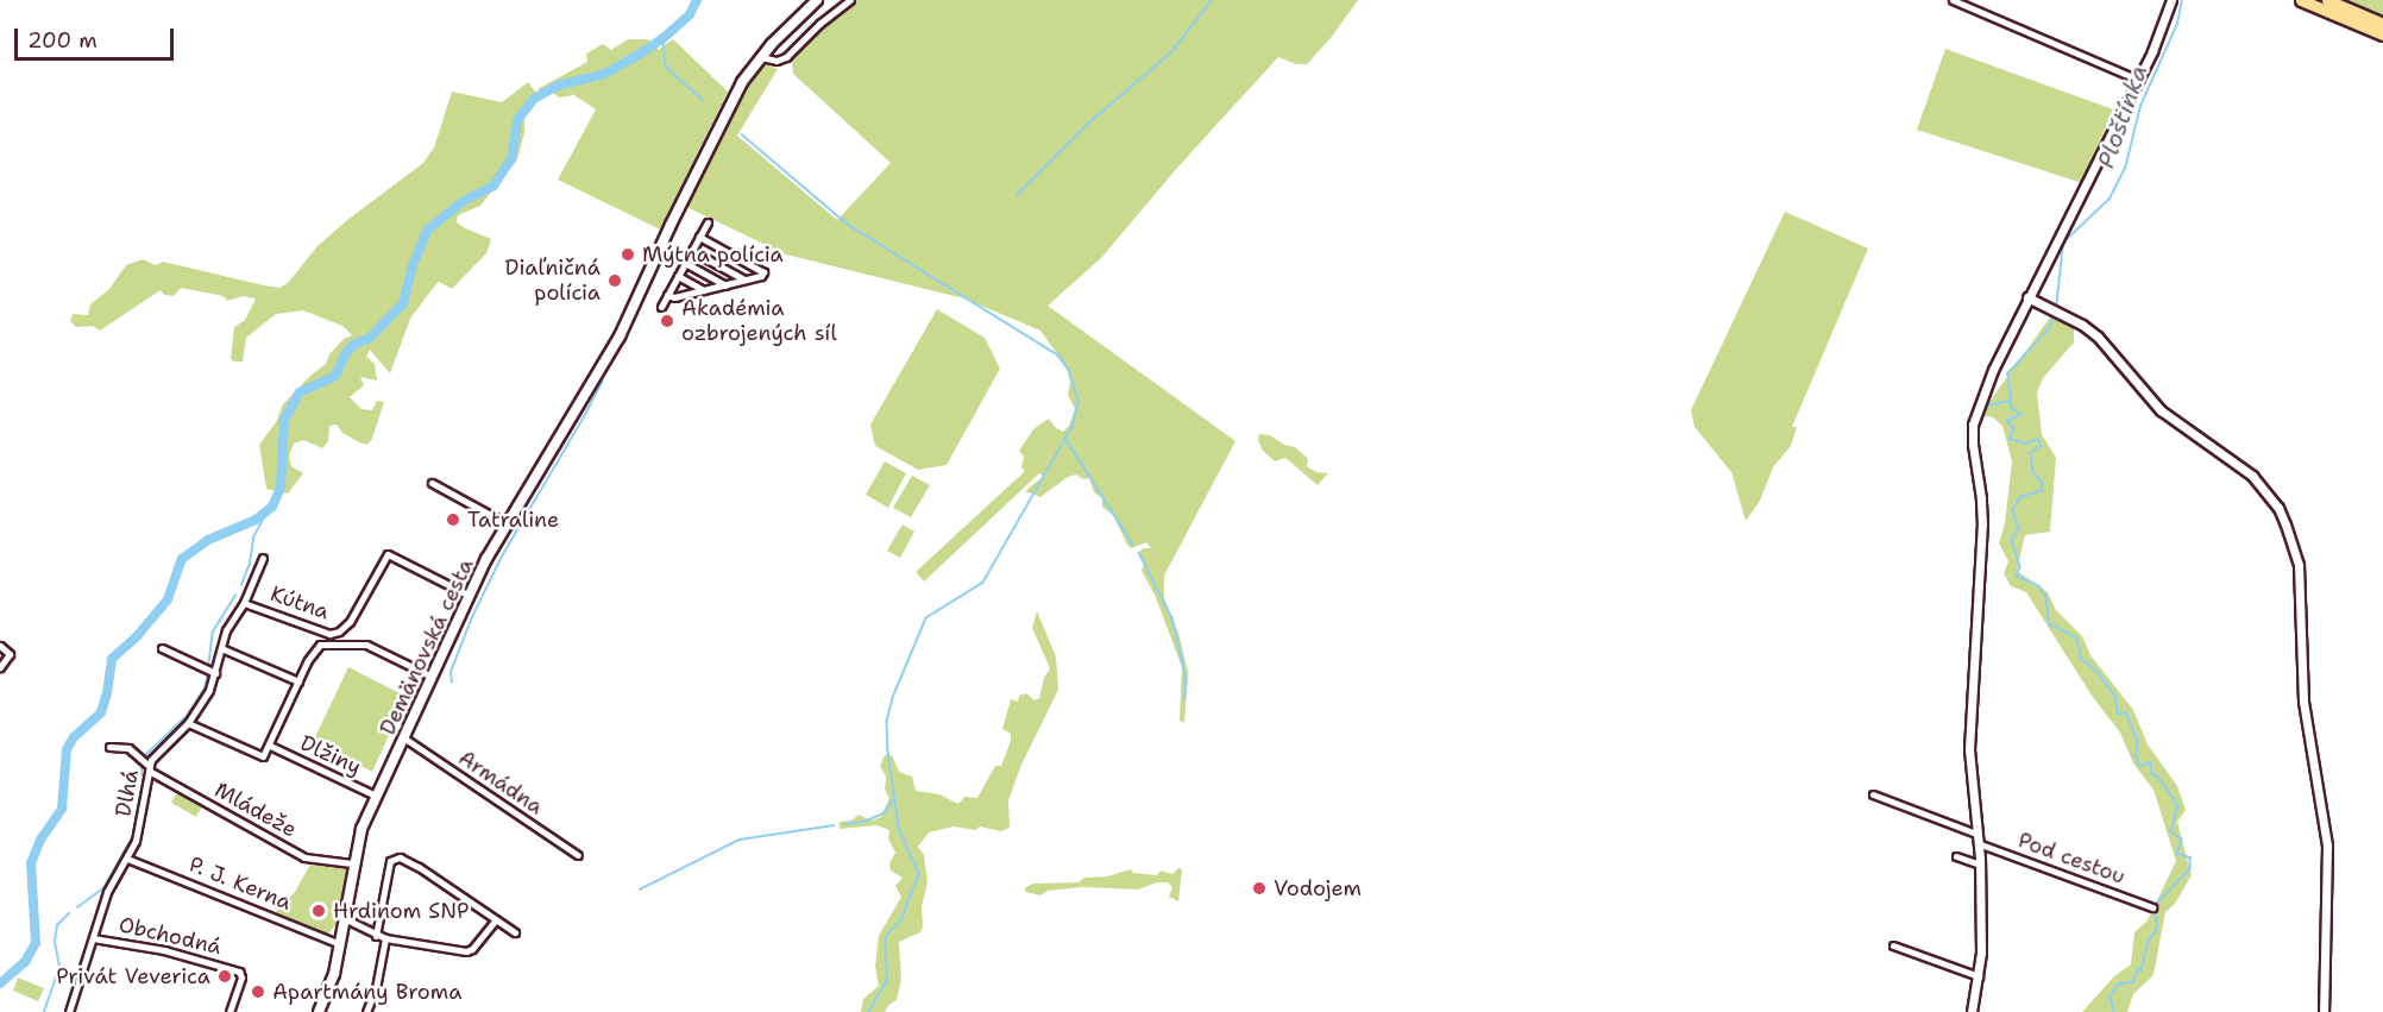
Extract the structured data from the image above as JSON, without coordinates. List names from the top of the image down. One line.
{"streets":{"main road":["Demänovská cesta"],"street":["Kútna","Dlžiny","Armádna","Dlhá","Mládeže","Pod cestou","P. J. Kerna","Obchodná"]},"crossings":[["Kútna","Demänovská cesta"],["Kútna","Dlhá"],["Demänovská cesta","Dlžiny"],["Demänovská cesta","Armádna"],["Demänovská cesta","Mládeže"],["Demänovská cesta","P. J. Kerna"],["Dlhá","Mládeže"],["Dlhá","P. J. Kerna"],["Dlhá","Obchodná"]],"water":["Ploštínka"],"places":["Mýtna polícia","Diaľničná polícia","Akadémia ozbrojených síl","Tatraline","Vodojem","Hrdinom SNP","Privát Veverica","Apartmány Broma"],"scale_bar":"200 m"}
